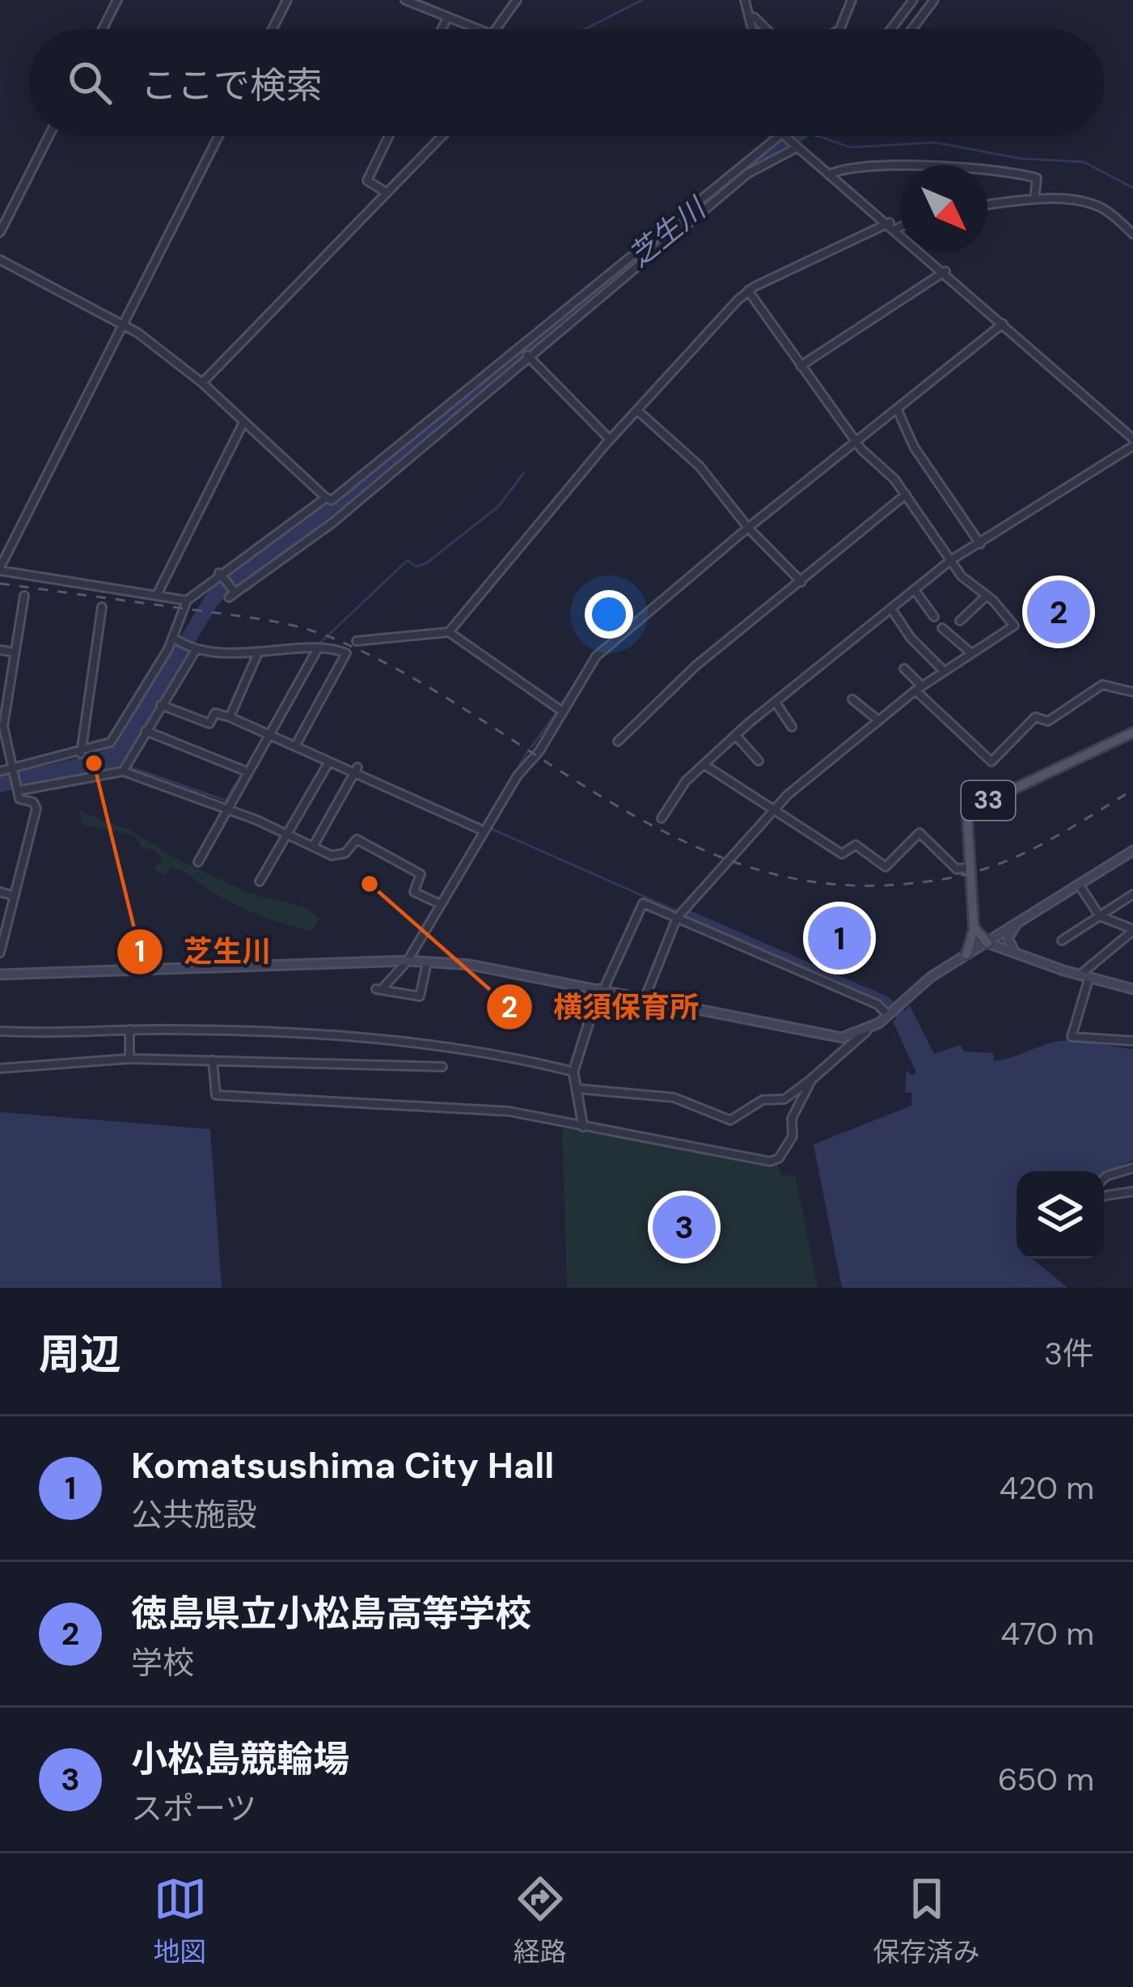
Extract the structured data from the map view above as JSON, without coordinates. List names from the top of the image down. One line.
{"streets":{"main road":["33"]},"water":["芝生川"],"places":["芝生川","横須保育所"],"north":"bottom right","page":{"search":"ここで検索","pins":["2","1","3"],"heading":["周辺","3件"],"list":[{"mark":"1","name":"Komatsushima City Hall","note":"公共施設","value":"420 m"},{"mark":"2","name":"徳島県立小松島高等学校","note":"学校","value":"470 m"},{"mark":"3","name":"小松島競輪場","note":"スポーツ","value":"650 m"}],"nav":["地図","経路","保存済み"]}}
